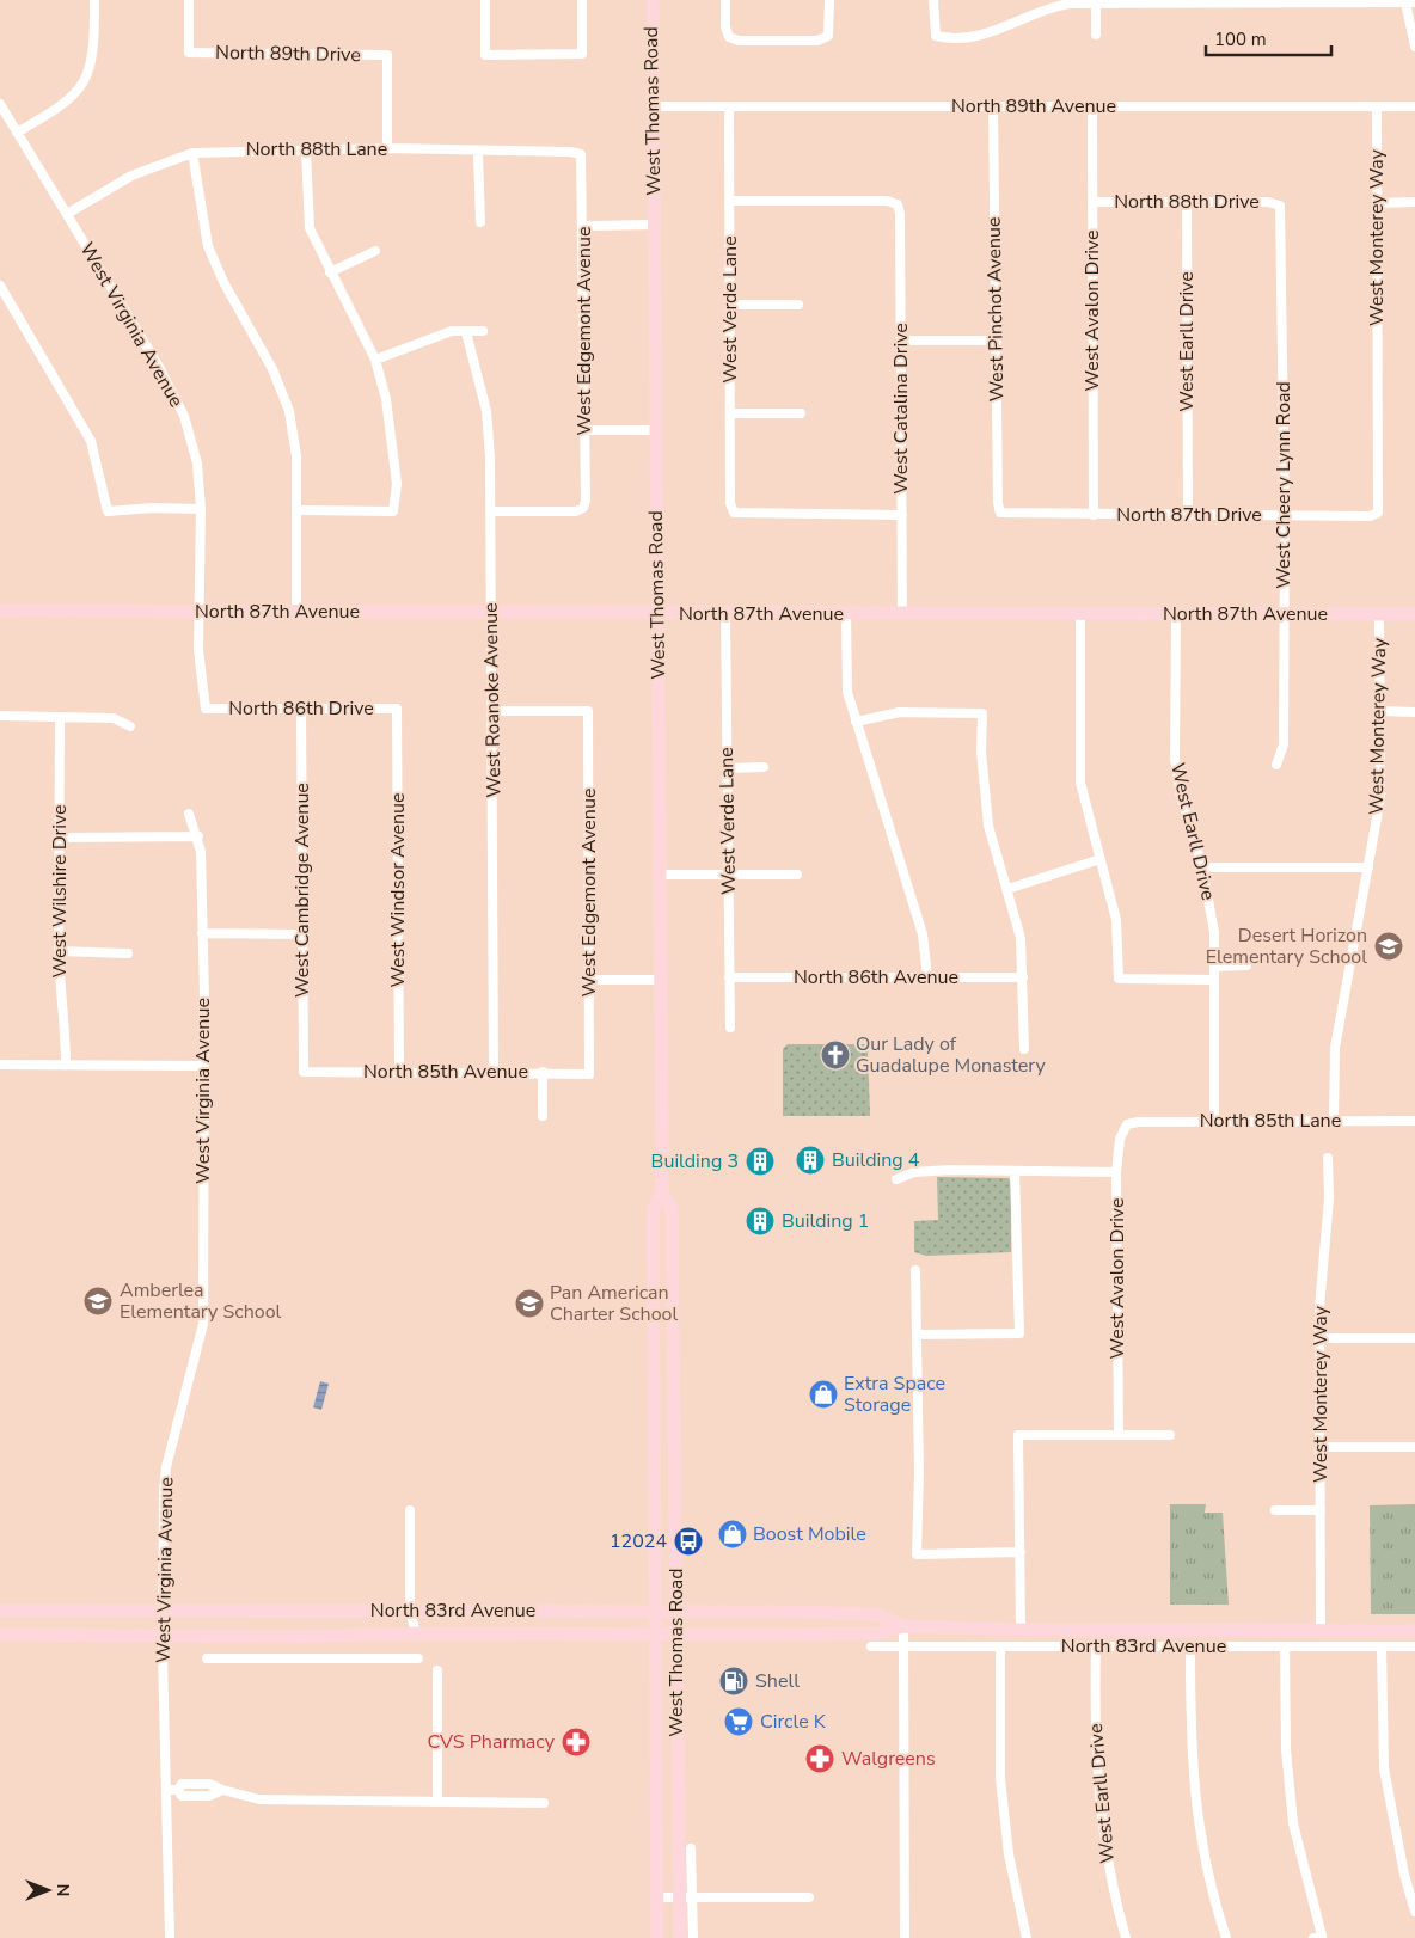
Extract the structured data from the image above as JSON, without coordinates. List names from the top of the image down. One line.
{"streets":{"main road":["West Thomas Road","North 87th Avenue","North 83rd Avenue"],"street":["North 89th Drive","North 89th Avenue","North 88th Lane","North 88th Drive","West Monterey Way","West Verde Lane","West Pinchot Avenue","West Avalon Drive","West Virginia Avenue","West Edgemont Avenue","West Earll Drive","West Catalina Drive","West Cheery Lynn Road","North 87th Drive","West Roanoke Avenue","North 86th Drive","West Cambridge Avenue","West Windsor Avenue","West Wilshire Drive","North 86th Avenue","North 85th Avenue","North 85th Lane"]},"crossings":[["North 89th Drive","North 88th Lane"],["North 89th Avenue","West Thomas Road"],["North 89th Avenue","West Monterey Way"],["North 89th Avenue","West Verde Lane"],["North 89th Avenue","West Pinchot Avenue"],["North 89th Avenue","West Avalon Drive"],["West Thomas Road","North 87th Avenue"],["West Thomas Road","North 83rd Avenue"],["North 88th Lane","West Virginia Avenue"],["North 88th Lane","West Edgemont Avenue"],["North 88th Drive","West Avalon Drive"],["North 88th Drive","West Earll Drive"],["North 88th Drive","West Cheery Lynn Road"],["West Monterey Way","North 87th Drive"],["West Monterey Way","North 87th Avenue"],["West Monterey Way","North 85th Lane"],["West Monterey Way","North 83rd Avenue"],["West Verde Lane","West Catalina Drive"],["West Verde Lane","North 87th Avenue"],["West Verde Lane","North 86th Avenue"],["West Pinchot Avenue","North 87th Drive"],["West Avalon Drive","North 87th Drive"],["West Avalon Drive","North 85th Lane"],["West Virginia Avenue","North 87th Avenue"],["West Virginia Avenue","North 86th Drive"],["West Virginia Avenue","North 83rd Avenue"],["West Edgemont Avenue","West Roanoke Avenue"],["West Edgemont Avenue","North 85th Avenue"],["West Earll Drive","North 87th Drive"],["West Earll Drive","North 87th Avenue"],["West Earll Drive","North 85th Lane"],["West Earll Drive","North 83rd Avenue"],["West Catalina Drive","North 87th Avenue"],["West Cheery Lynn Road","North 87th Drive"],["West Cheery Lynn Road","North 87th Avenue"],["North 87th Avenue","West Roanoke Avenue"],["West Roanoke Avenue","North 85th Avenue"],["North 86th Drive","West Cambridge Avenue"],["North 86th Drive","West Windsor Avenue"],["West Cambridge Avenue","North 85th Avenue"],["West Windsor Avenue","North 85th Avenue"]],"places":{"school or university":["Desert Horizon Elementary School","Amberlea Elementary School","Pan American Charter School"],"church":["Our Lady of Guadalupe Monastery"],"building":["Building 4","Building 3","Building 1"],"shop":["Extra Space Storage","Boost Mobile"],"bus stop":["12024"],"fuel station":["Shell"],"supermarket":["Circle K"],"pharmacy":["CVS Pharmacy","Walgreens"]},"scale_bar":"100 m","north":"right"}
